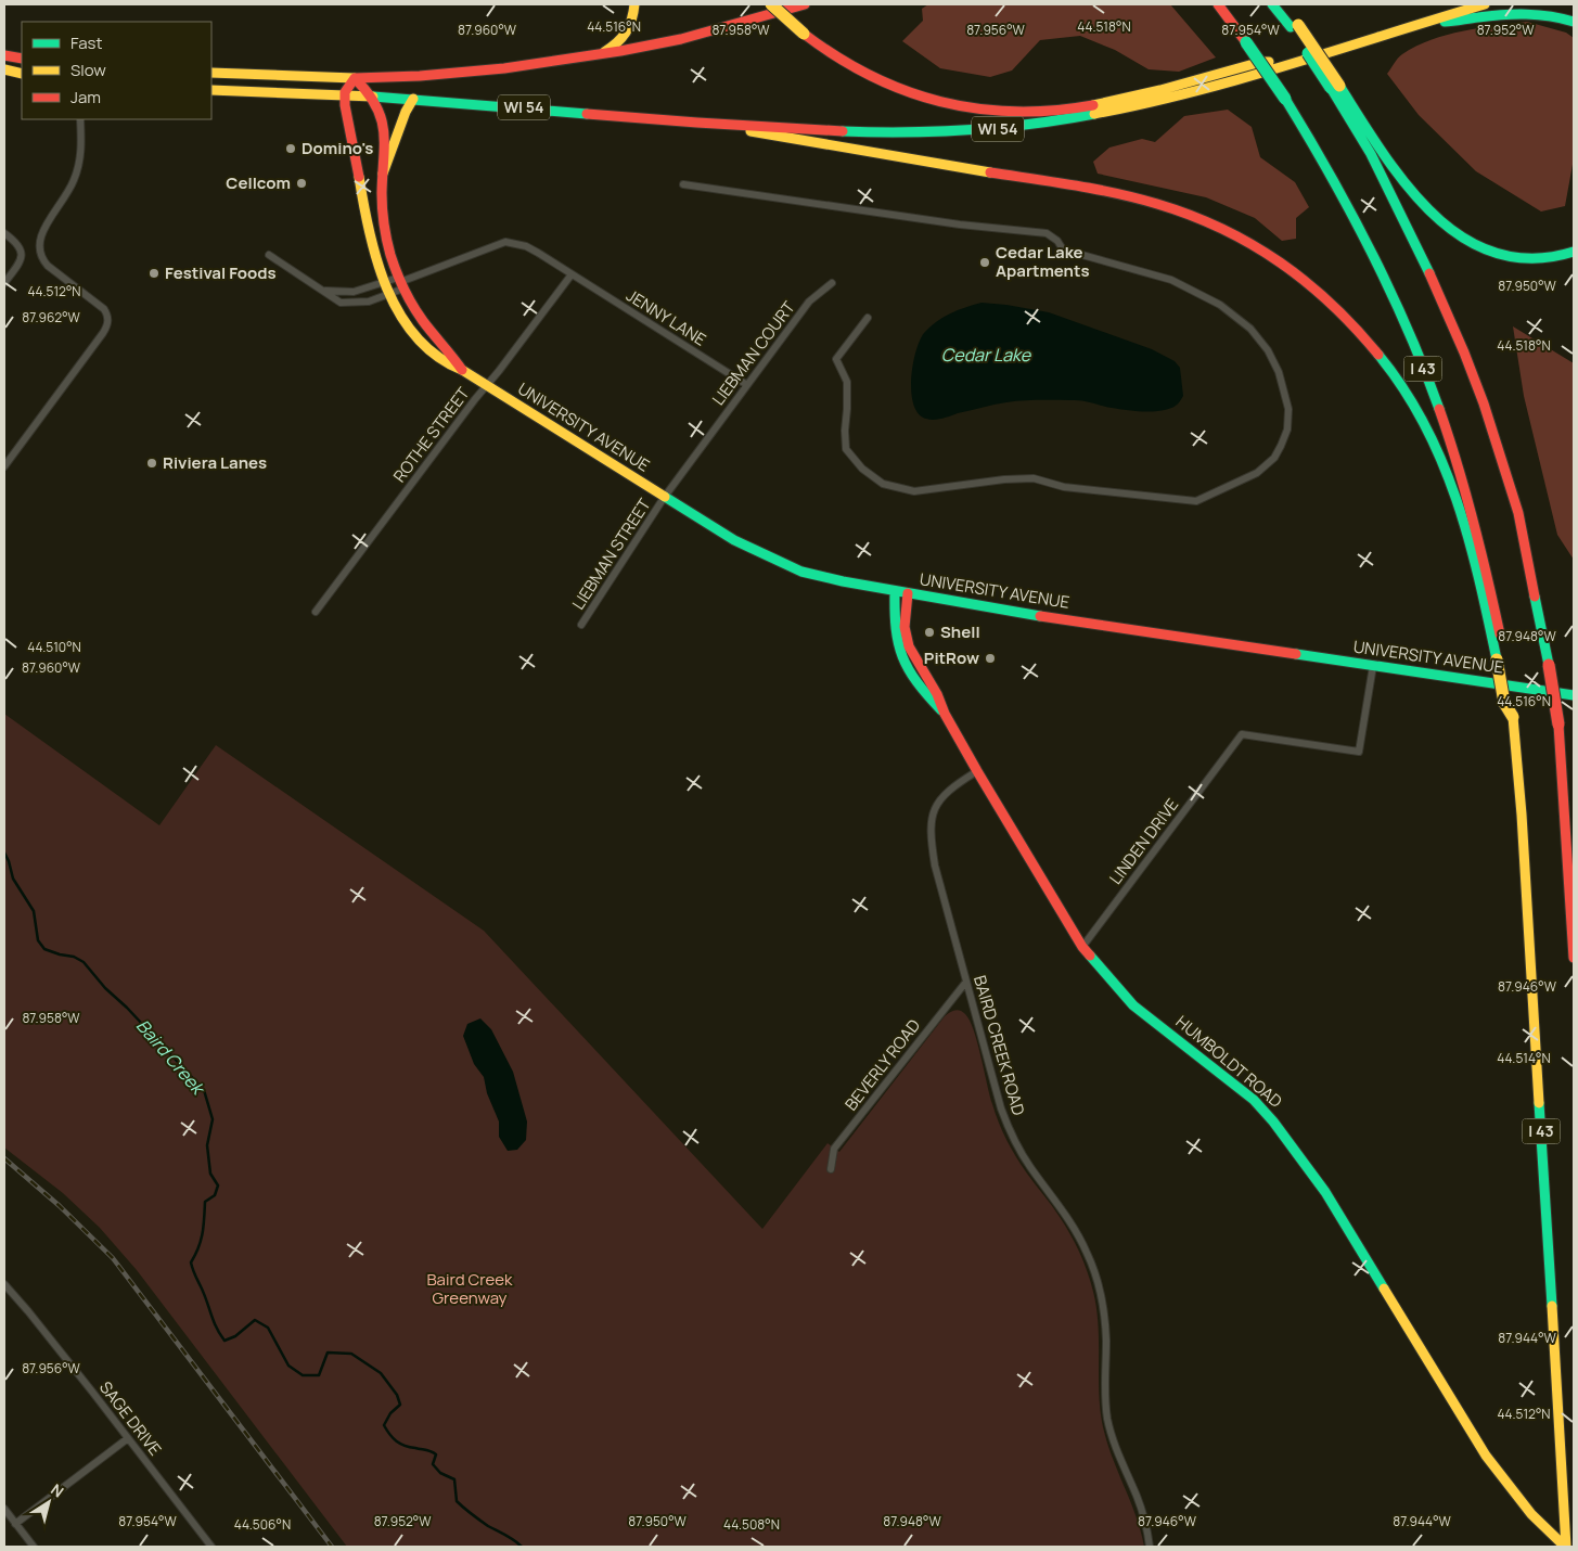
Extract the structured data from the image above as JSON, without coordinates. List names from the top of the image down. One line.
{"streets":{"main road":["WI 54","I 43","UNIVERSITY AVENUE","HUMBOLDT ROAD"],"street":["JENNY LANE","LIEBMAN COURT","ROTHE STREET","LIEBMAN STREET","LINDEN DRIVE","BAIRD CREEK ROAD","BEVERLY ROAD","SAGE DRIVE"]},"crossings":[["JENNY LANE","LIEBMAN COURT"],["JENNY LANE","ROTHE STREET"],["LIEBMAN COURT","UNIVERSITY AVENUE"],["LIEBMAN COURT","LIEBMAN STREET"],["I 43","HUMBOLDT ROAD"],["UNIVERSITY AVENUE","ROTHE STREET"],["UNIVERSITY AVENUE","LIEBMAN STREET"],["UNIVERSITY AVENUE","LINDEN DRIVE"],["UNIVERSITY AVENUE","HUMBOLDT ROAD"],["LINDEN DRIVE","HUMBOLDT ROAD"],["BAIRD CREEK ROAD","HUMBOLDT ROAD"],["BAIRD CREEK ROAD","BEVERLY ROAD"]],"water":["Cedar Lake","Baird Creek"],"parks":["Baird Creek Greenway"],"places":["Domino's","Cellcom","Cedar Lake Apartments","Festival Foods","Riviera Lanes","Shell","PitRow"],"legend":["Fast","Slow","Jam"],"north":"top right","coordinates":["44.516°N","44.518°N","87.960°W","87.958°W","87.956°W","87.954°W","87.952°W","87.950°W","44.512°N","87.962°W","87.948°W","44.510°N","87.946°W","44.514°N","87.944°W","44.506°N","44.508°N"]}
